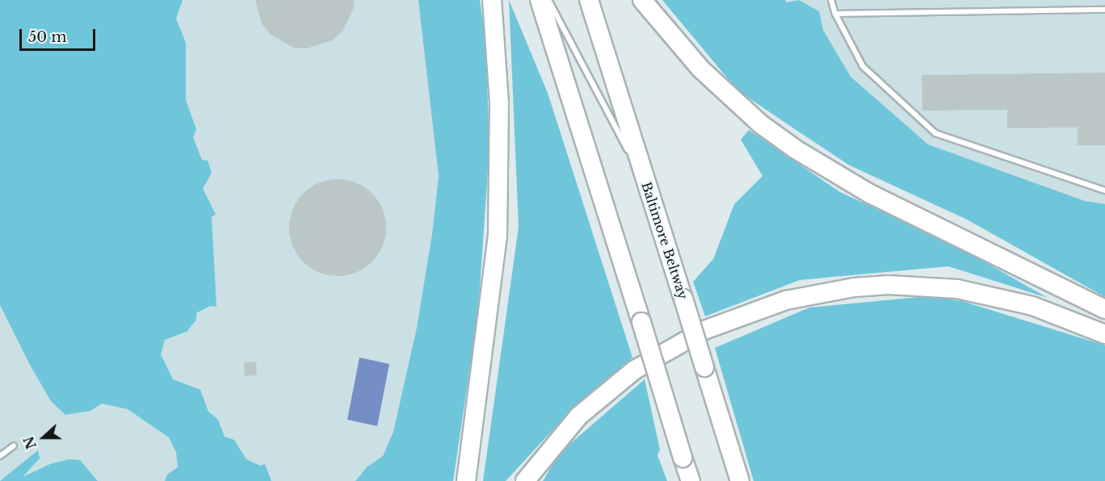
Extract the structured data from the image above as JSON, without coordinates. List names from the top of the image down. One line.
{"streets":{"highway":["Baltimore Beltway"]},"scale_bar":"50 m","north":"left"}
